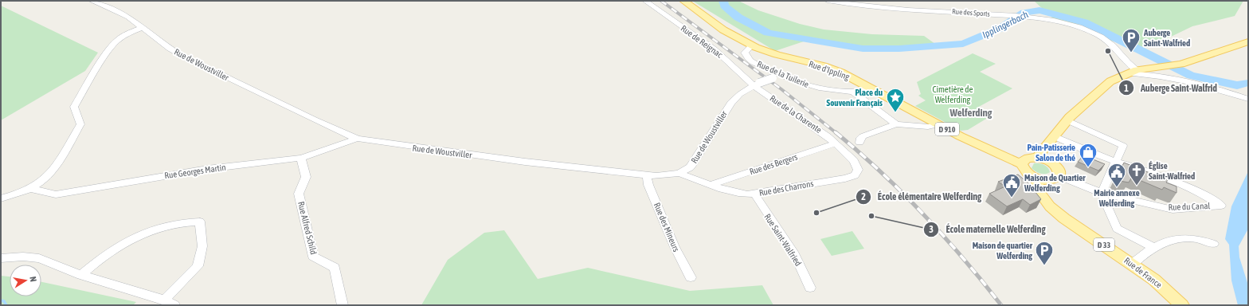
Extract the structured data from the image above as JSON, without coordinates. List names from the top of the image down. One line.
{"streets":{"main road":["Rue d'Ippling","D 910","D 33","Rue de France"],"street":["Rue des Sports","Rue de Reignac","Rue de Woustviller","Rue de la Tuilerie","Rue de la Charente","Rue des Bergers","Rue Georges Martin","Rue des Charrons","Rue du Canal","Rue des Mineurs","Rue Alfred Schild","Rue Saint-Walfried"]},"crossings":[["Rue de Reignac","Rue de Woustviller"],["Rue de Reignac","Rue de la Charente"],["Rue de Woustviller","Rue de la Tuilerie"],["Rue de Woustviller","Rue de la Charente"],["Rue de Woustviller","Rue Georges Martin"],["Rue de Woustviller","Rue des Charrons"],["Rue de Woustviller","Rue des Mineurs"],["Rue d'Ippling","Rue de la Tuilerie"],["Rue de la Charente","Rue des Bergers"],["Rue de la Charente","Rue des Charrons"],["Rue des Bergers","Rue des Charrons"],["Rue Georges Martin","Rue Alfred Schild"],["Rue des Charrons","Rue Saint-Walfried"]],"districts":["Welferding"],"water":["Ipplingerbach"],"parks":["Cimetière de Welferding"],"places":{"other":["Auberge Saint-Walfrid","École élémentaire Welferding","École maternelle Welferding"],"parking":["Auberge Saint-Walfried","Maison de quartier Welferding"],"place":["Place du Souvenir Français"],"shop":["Pain-Patisserie Salon de thé"],"church":["Église Saint-Walfried"],"public building":["Mairie annexe Welferding","Maison de Quartier Welferding"]},"north":"right"}
